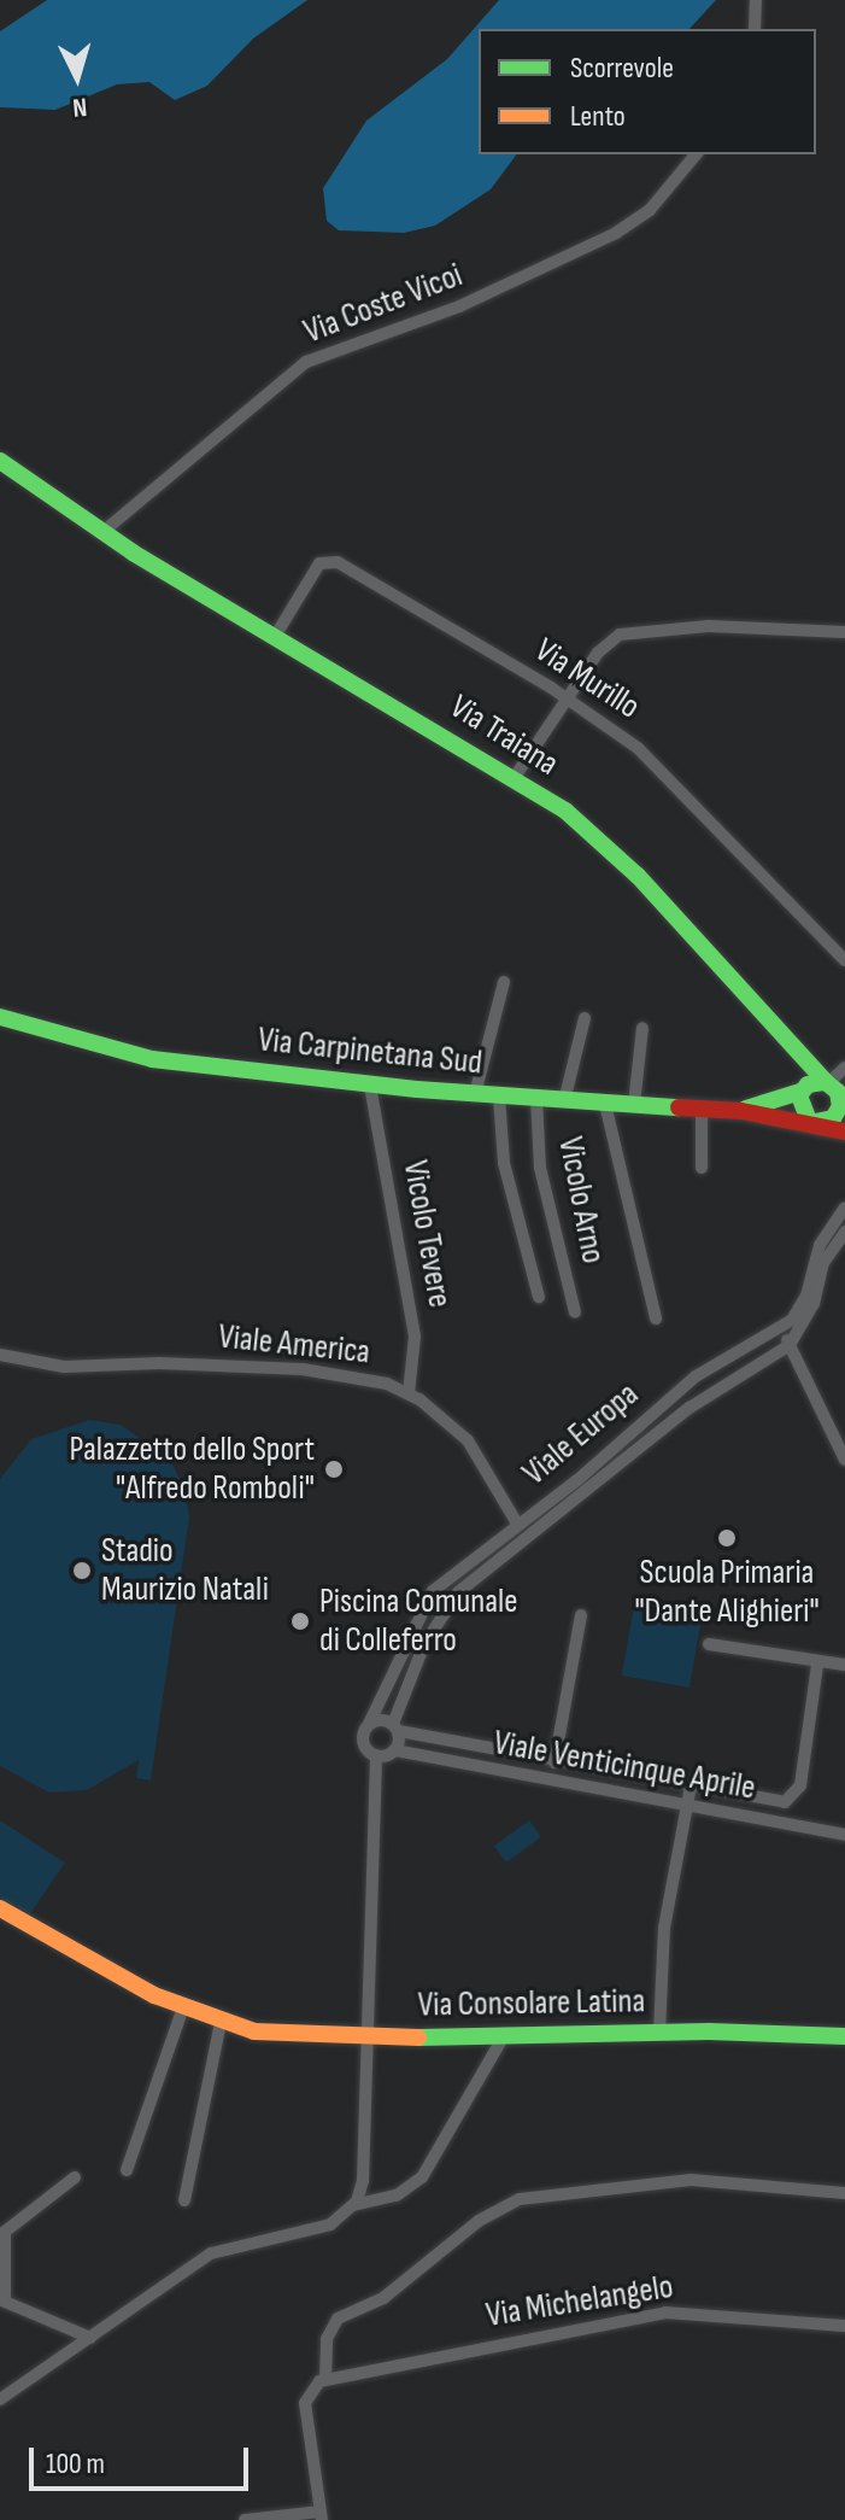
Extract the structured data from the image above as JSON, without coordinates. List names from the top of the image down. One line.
{"streets":{"street":["Via Coste Vicoi","Via Murillo","Via Traiana","Via Carpinetana Sud","Vicolo Arno","Vicolo Tevere","Viale America","Viale Europa","Viale Venticinque Aprile","Via Consolare Latina","Via Michelangelo"]},"crossings":[["Via Coste Vicoi","Via Traiana"],["Via Murillo","Via Traiana"],["Via Traiana","Via Carpinetana Sud"],["Via Carpinetana Sud","Vicolo Arno"],["Via Carpinetana Sud","Vicolo Tevere"],["Vicolo Tevere","Viale America"],["Viale America","Viale Europa"],["Viale Europa","Viale Venticinque Aprile"]],"places":["Palazzetto dello Sport \"Alfredo Romboli\"","Scuola Primaria \"Dante Alighieri\"","Stadio Maurizio Natali","Piscina Comunale di Colleferro"],"legend":["Scorrevole","Lento"],"scale_bar":"100 m","north":"bottom"}
